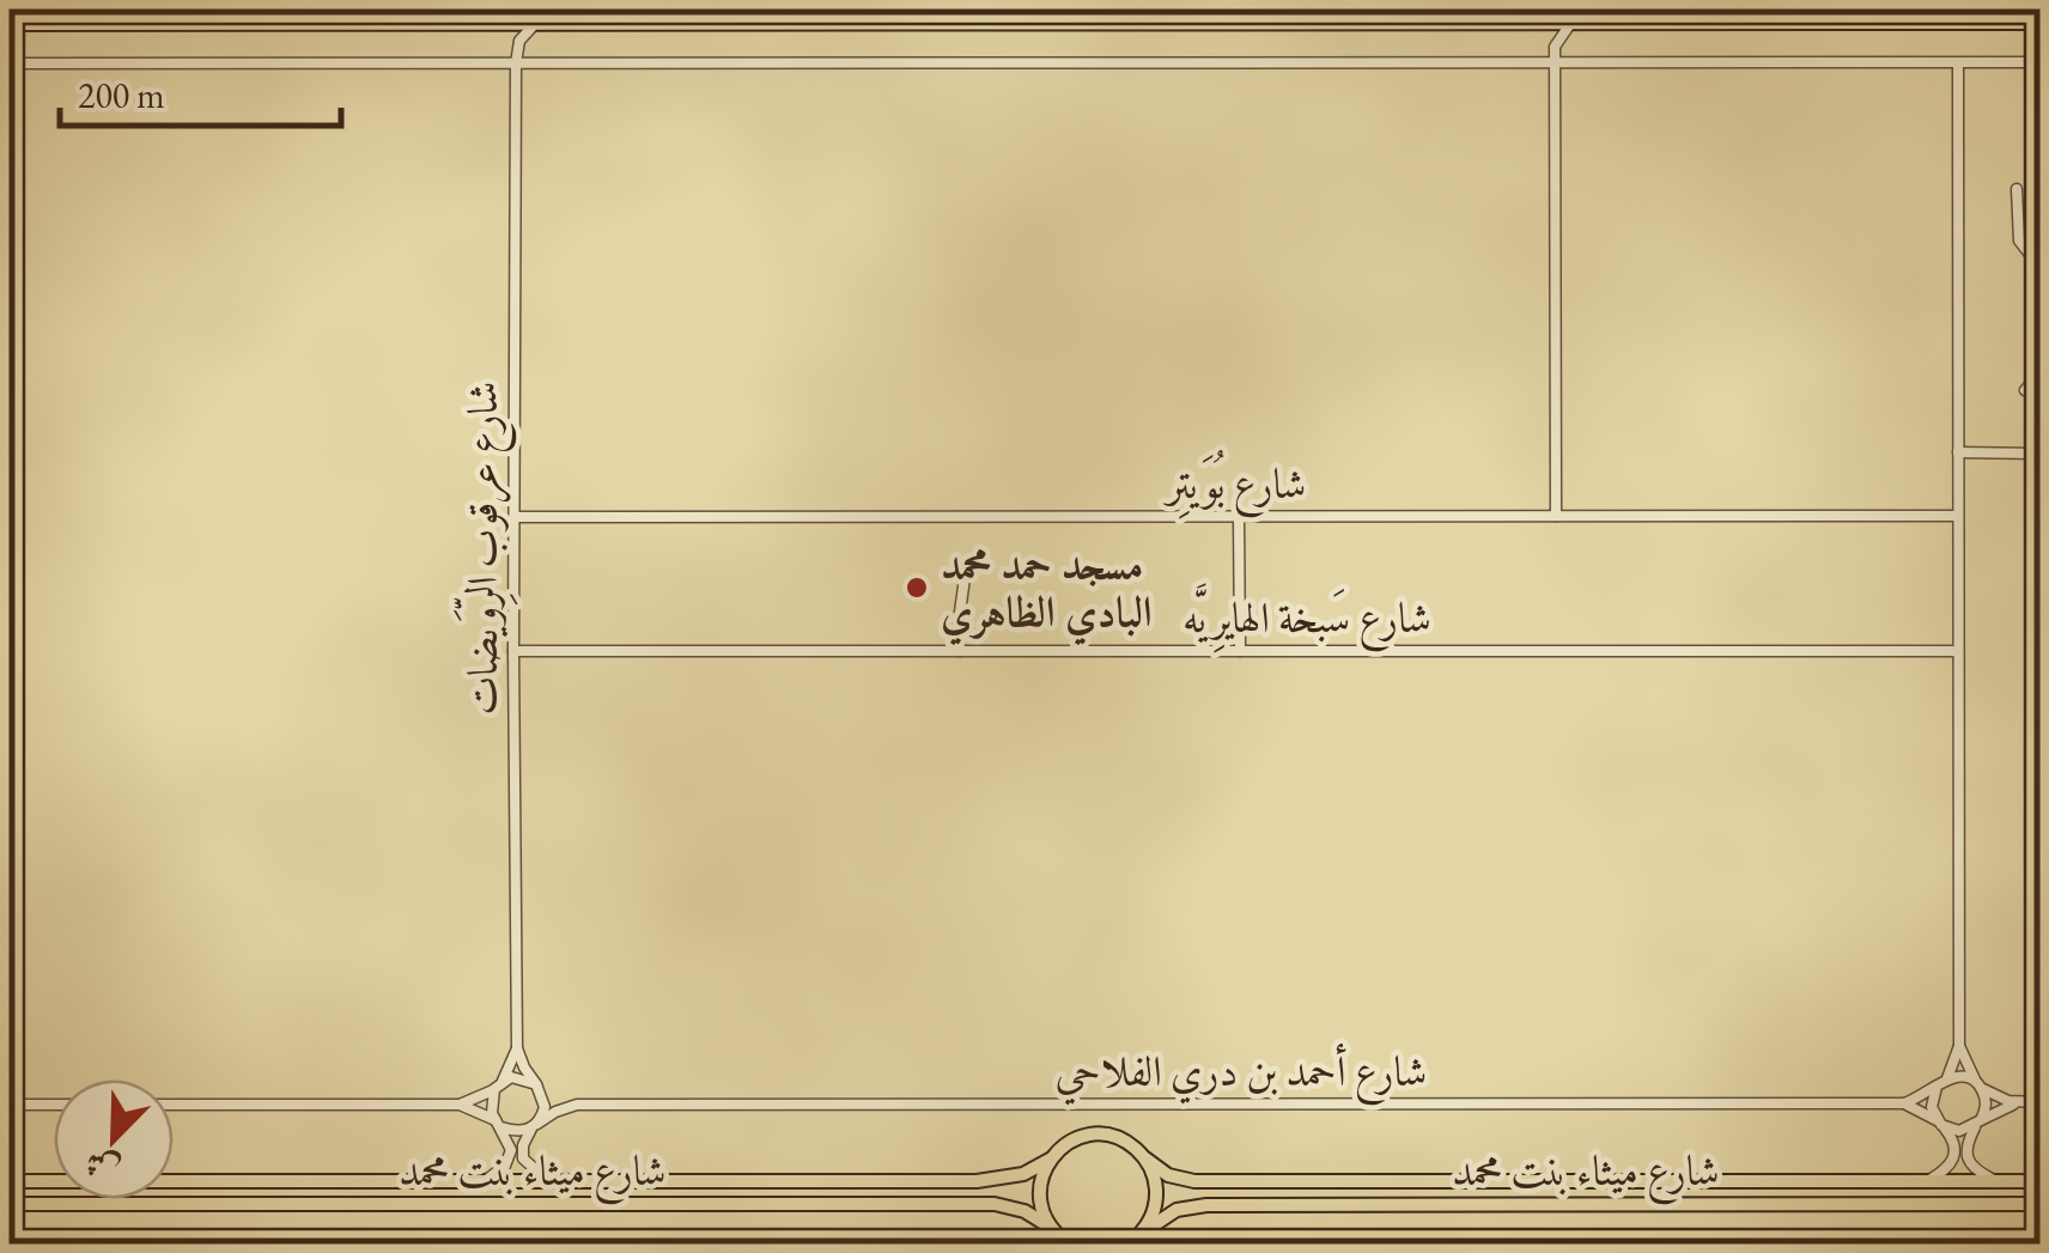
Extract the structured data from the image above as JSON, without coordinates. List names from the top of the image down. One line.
{"streets":{"main road":["شارع ميثاء بنت محمد"],"street":["شارع بُوَيتِر","شارع عرقوب الرِّوَيضات","شارع سَبخة الهايرِيَّه","شارع أحمد بن دري الفلاحي"]},"crossings":[["شارع بُوَيتِر","شارع عرقوب الرِّوَيضات"],["شارع عرقوب الرِّوَيضات","شارع سَبخة الهايرِيَّه"],["شارع عرقوب الرِّوَيضات","شارع أحمد بن دري الفلاحي"]],"places":["مسجد حمد محمد البادي الظاهري"],"scale_bar":"200 m","north":"bottom left"}
